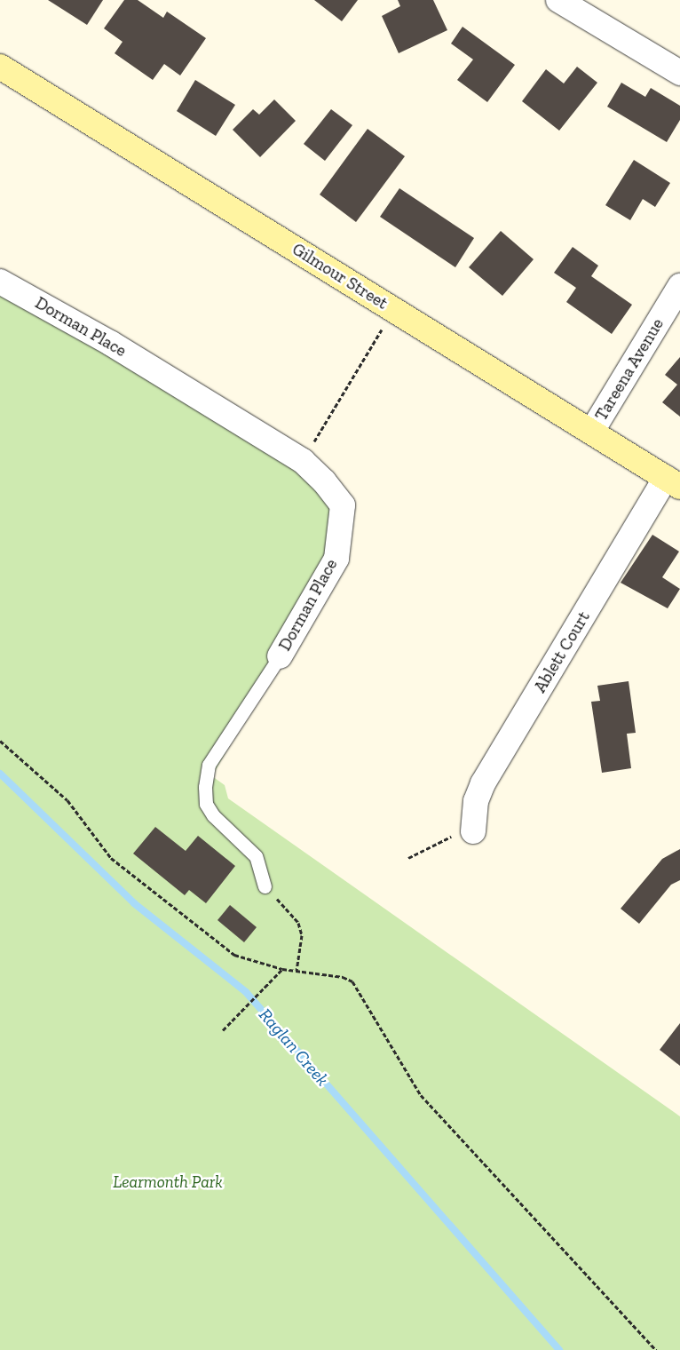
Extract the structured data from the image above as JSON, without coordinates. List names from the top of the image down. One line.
{"streets":{"main road":["Gilmour Street"],"street":["Dorman Place","Tareena Avenue","Ablett Court"]},"crossings":[["Gilmour Street","Tareena Avenue"],["Gilmour Street","Ablett Court"]],"water":["Raglan Creek"],"parks":["Learmonth Park"]}
